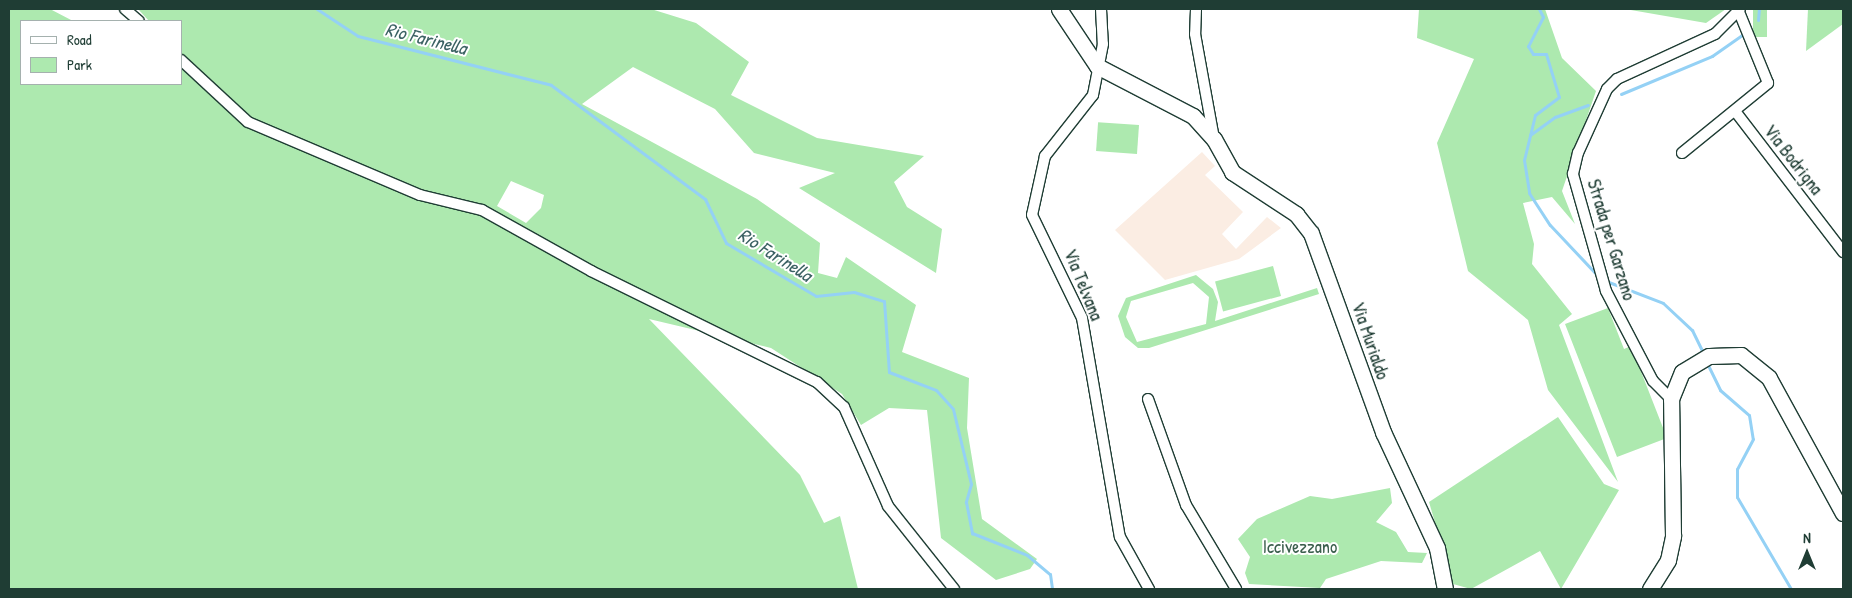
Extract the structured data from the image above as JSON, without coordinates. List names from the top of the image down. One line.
{"streets":{"street":["Via Bodrigna","Strada per Garzano","Via Telvana","Via Murialdo"]},"crossings":[["Via Telvana","Via Murialdo"]],"water":["Rio Farinella"],"parks":["Iccivezzano"],"legend":["Road","Park"],"north":"top"}
